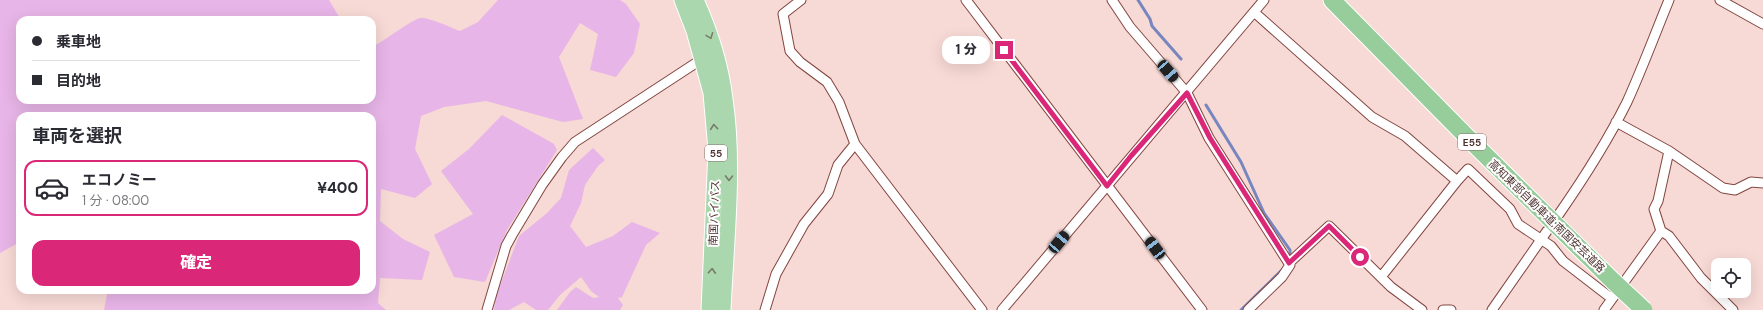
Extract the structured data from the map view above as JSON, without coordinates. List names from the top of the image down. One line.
{"streets":{"highway":["E55","55","南国バイパス","高知東部自動車道;南国安芸道路"]},"page":{"banner":["乗車地","目的地"],"bubble":"1 分","heading":"車両を選択","list":[{"name":"エコノミー","note":"1 分 · 08:00","value":"¥400"}],"buttons":"確定"}}
